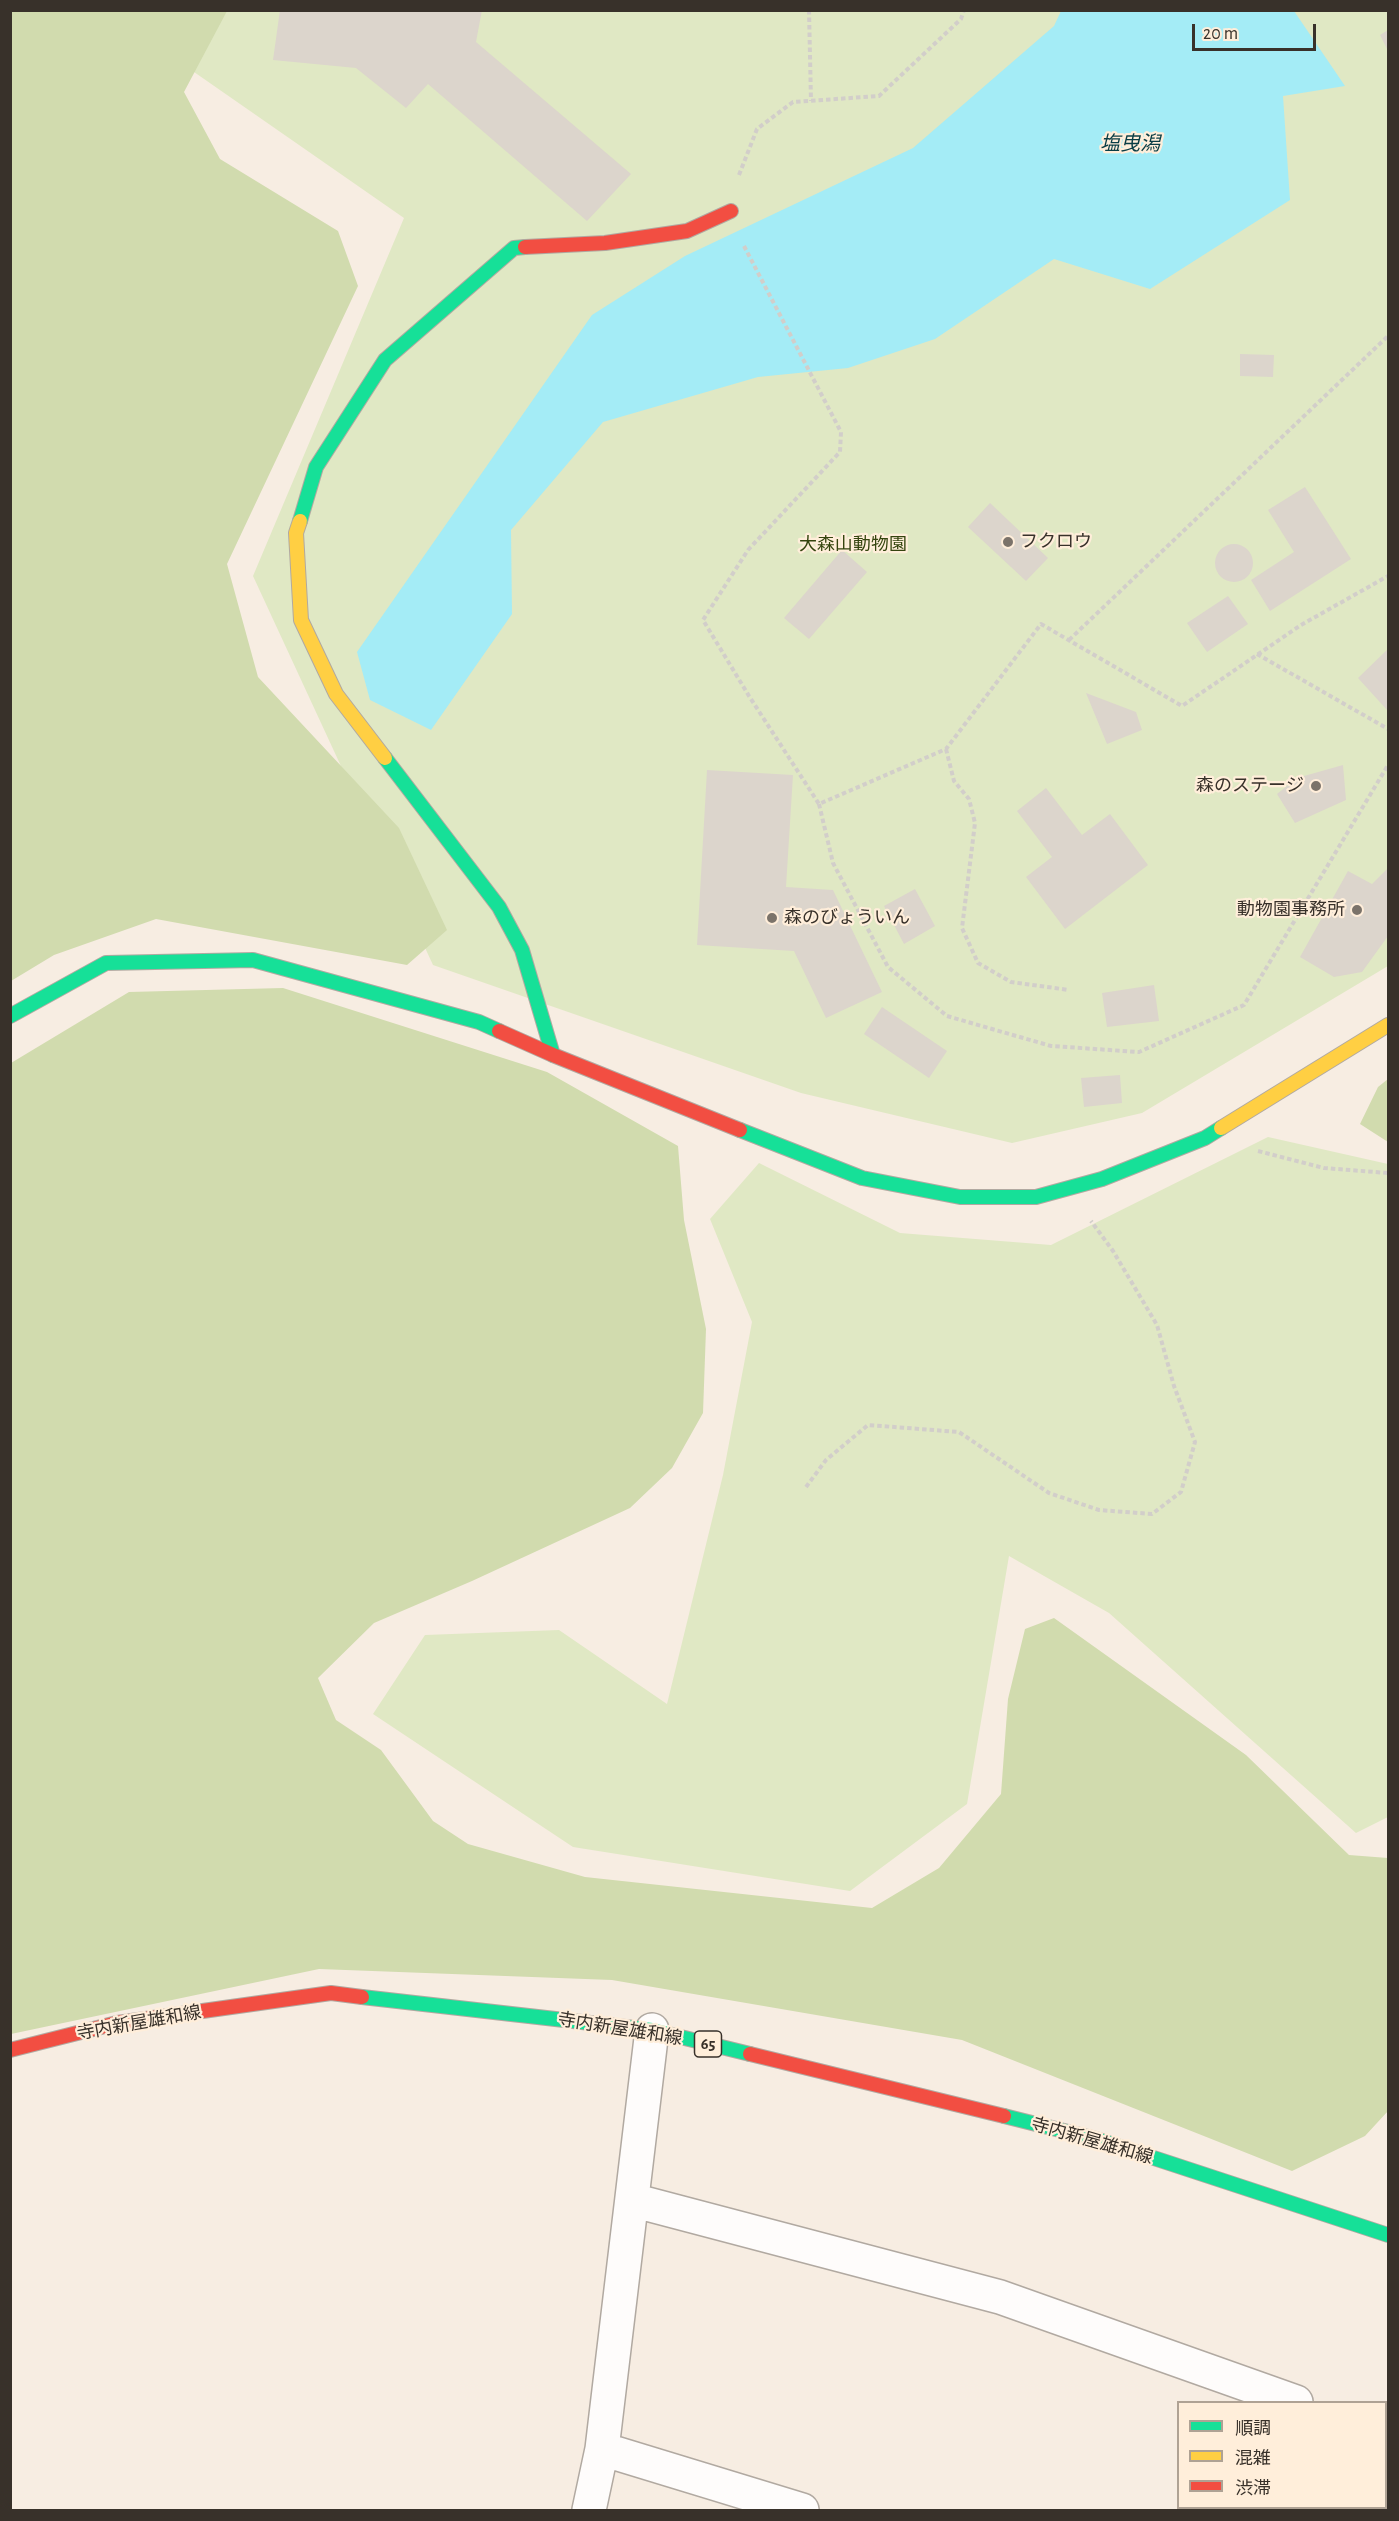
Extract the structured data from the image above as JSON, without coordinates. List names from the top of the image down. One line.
{"streets":{"street":["寺内新屋雄和線","65"]},"water":["塩曳潟"],"parks":["大森山動物園"],"places":["フクロウ","森のステージ","動物園事務所","森のびょういん"],"legend":["順調","混雑","渋滞"],"scale_bar":"20 m"}
